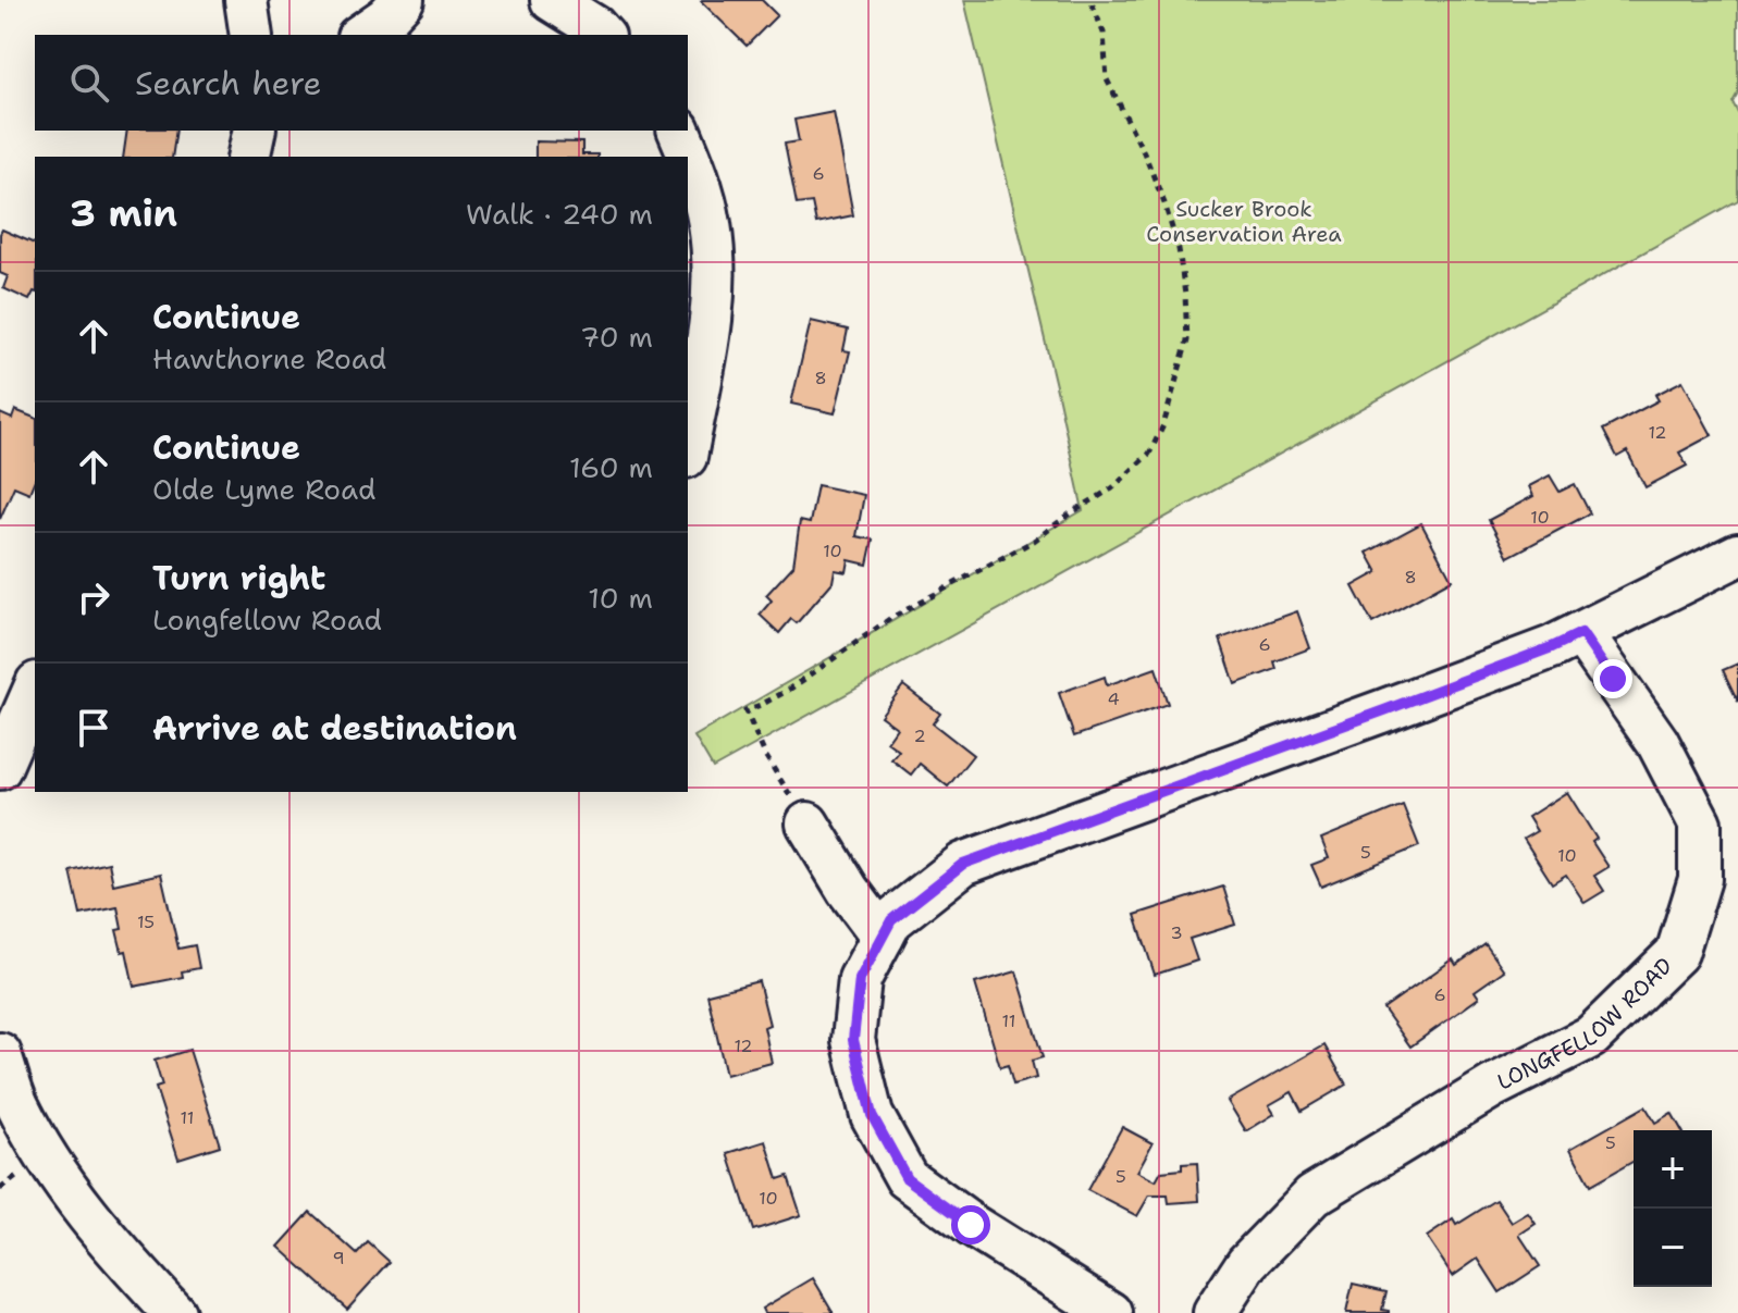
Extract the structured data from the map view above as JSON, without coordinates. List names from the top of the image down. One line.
{"streets":{"street":["LONGFELLOW ROAD"]},"parks":["Sucker Brook Conservation Area"],"house_numbers":["6","8","12","10","10","8","6","4","2","5","10","15","3","6","11","12","11","5","5","10","9"],"page":{"search":"Search here","heading":["3 min","Walk · 240 m"],"list":[["Continue","Hawthorne Road","70 m"],["Continue","Olde Lyme Road","160 m"],["Turn right","Longfellow Road","10 m"],"Arrive at destination"],"map_buttons":["+","−"]}}
